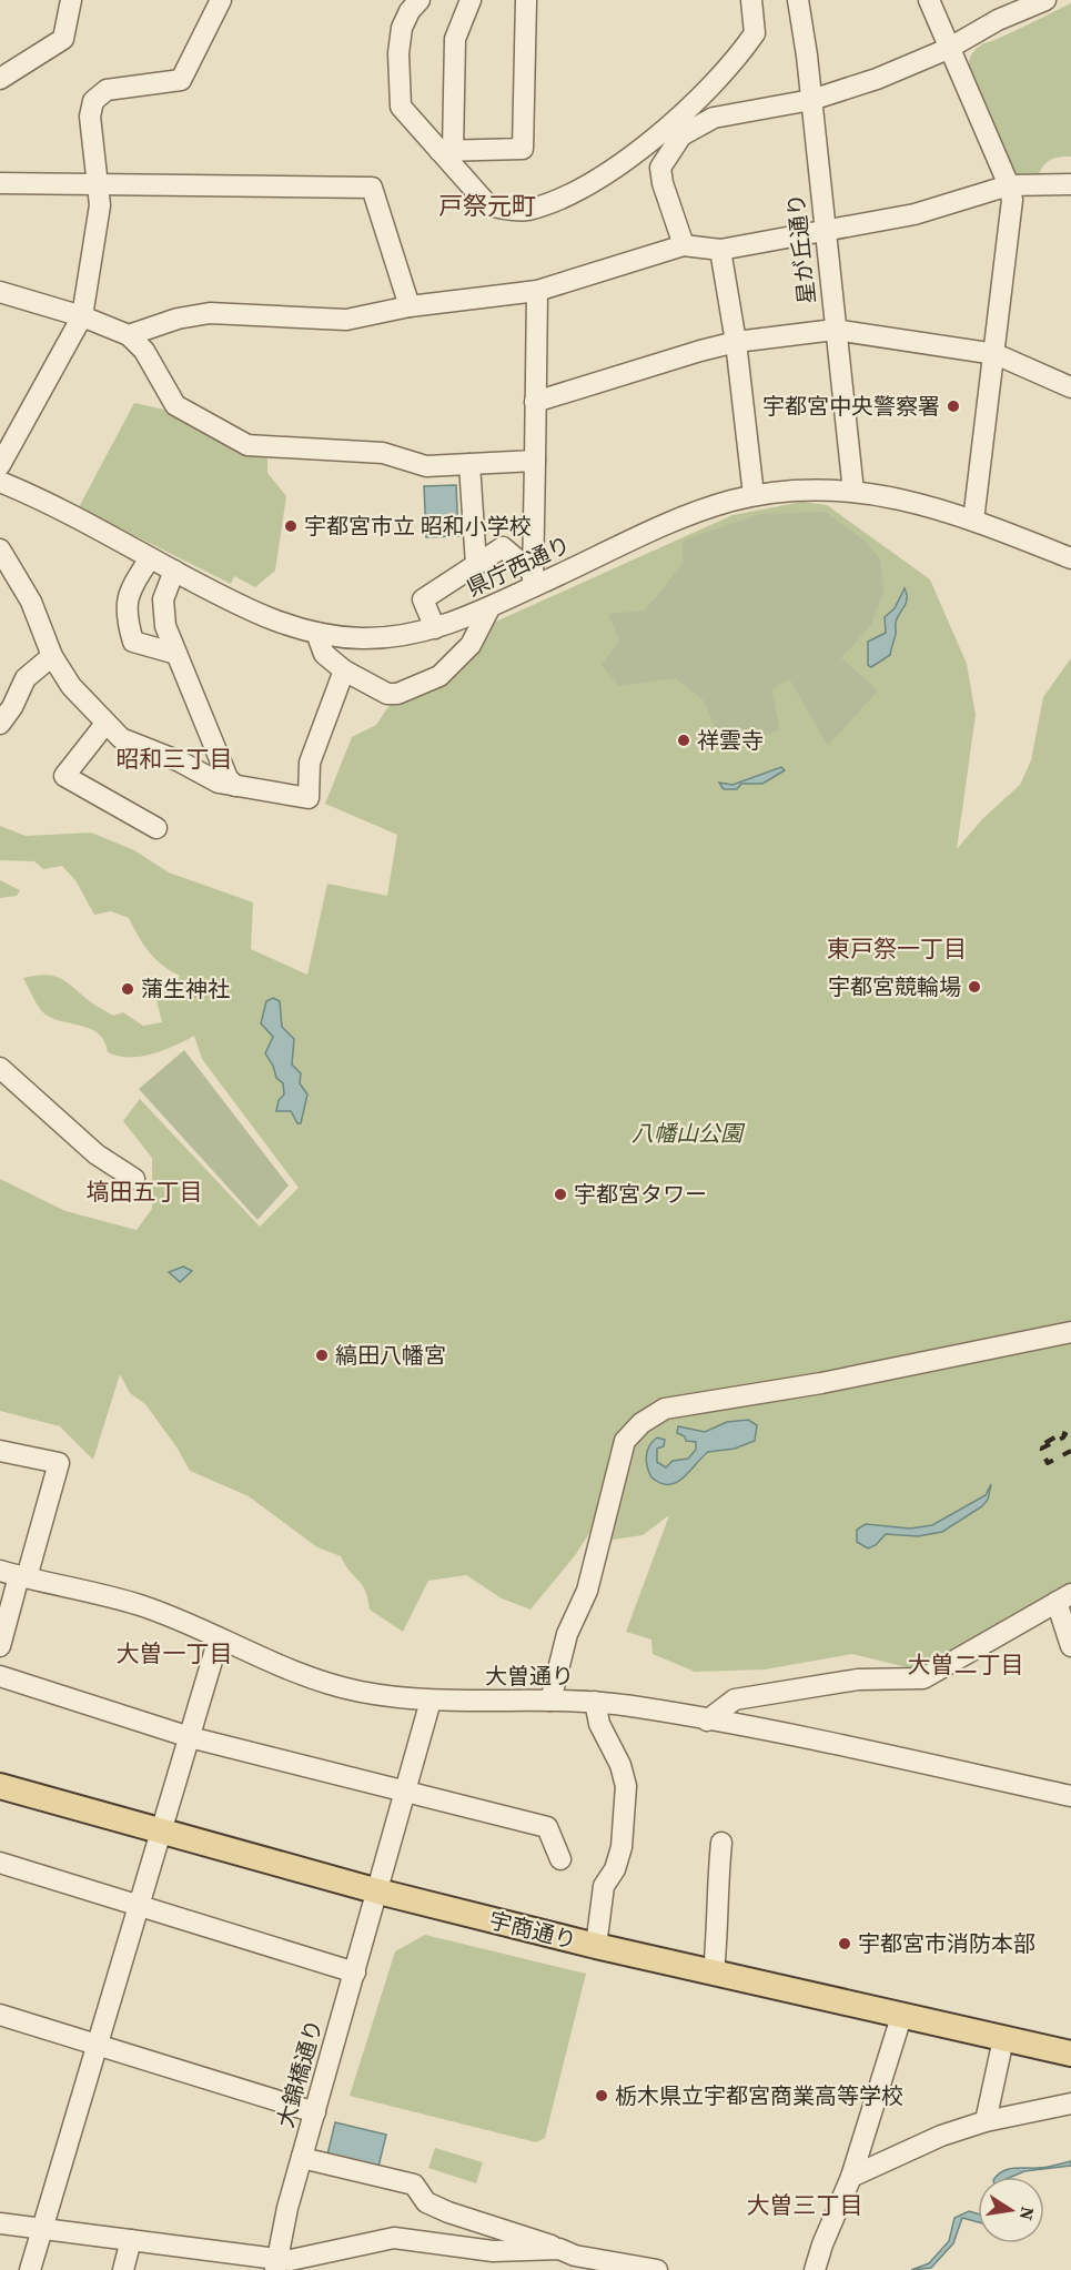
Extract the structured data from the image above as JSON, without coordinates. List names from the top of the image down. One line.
{"streets":{"main road":["宇商通り"],"street":["星が丘通り","県庁西通り","大曽通り","大錦橋通り"]},"crossings":[["星が丘通り","県庁西通り"],["大曽通り","大錦橋通り"],["宇商通り","大錦橋通り"]],"districts":["戸祭元町","昭和三丁目","東戸祭一丁目","塙田五丁目","大曽一丁目","大曽二丁目","大曽三丁目"],"parks":["八幡山公園"],"places":["宇都宮中央警察署","宇都宮市立 昭和小学校","祥雲寺","宇都宮競輪場","蒲生神社","宇都宮タワー","縞田八幡宮","宇都宮市消防本部","栃木県立宇都宮商業高等学校"],"north":"right"}
